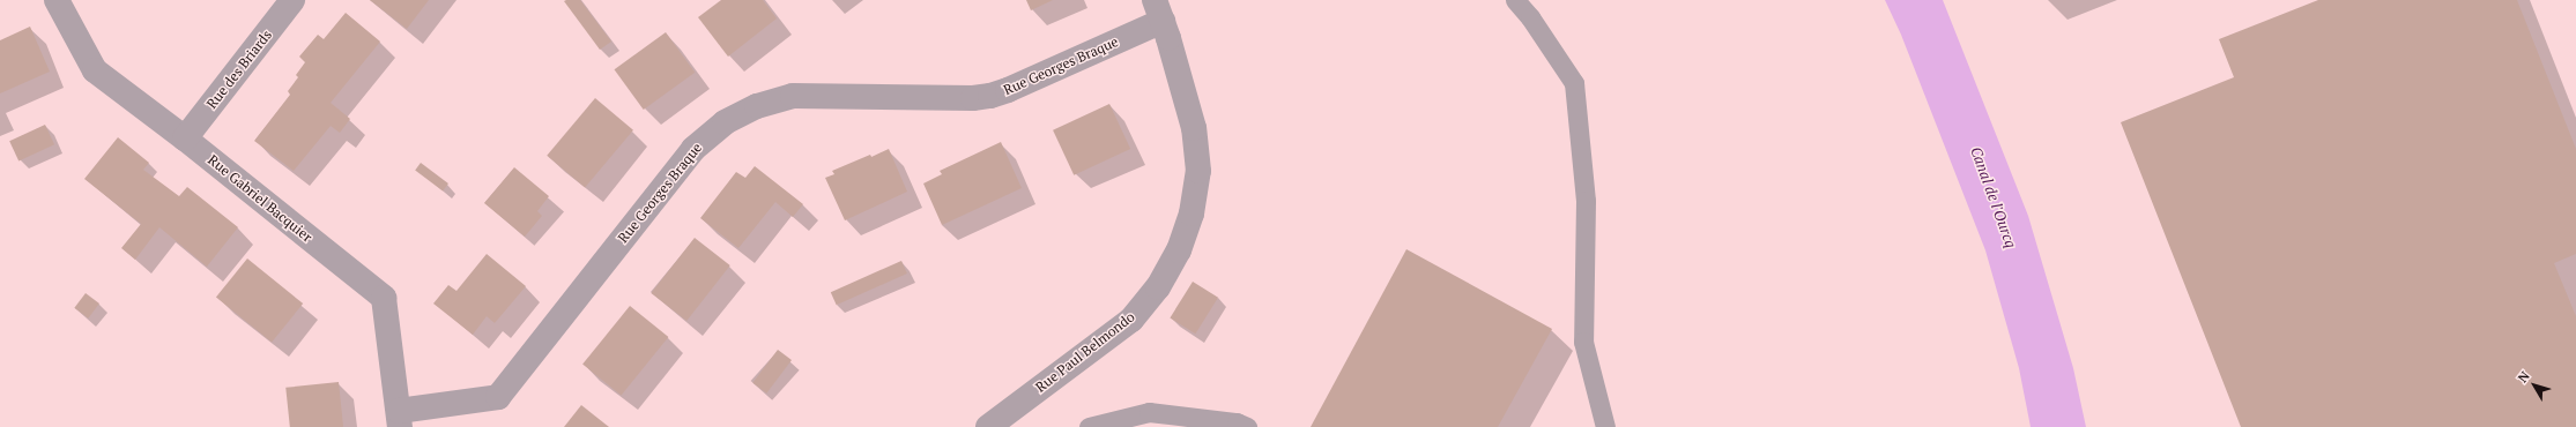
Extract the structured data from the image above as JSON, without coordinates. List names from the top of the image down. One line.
{"streets":{"street":["Rue Georges Braque","Rue des Briards","Rue Gabriel Bacquier","Rue Paul Belmondo"]},"crossings":[["Rue Georges Braque","Rue Gabriel Bacquier"],["Rue Georges Braque","Rue Paul Belmondo"],["Rue des Briards","Rue Gabriel Bacquier"]],"water":["Canal de l'Ourcq"],"north":"top left"}
